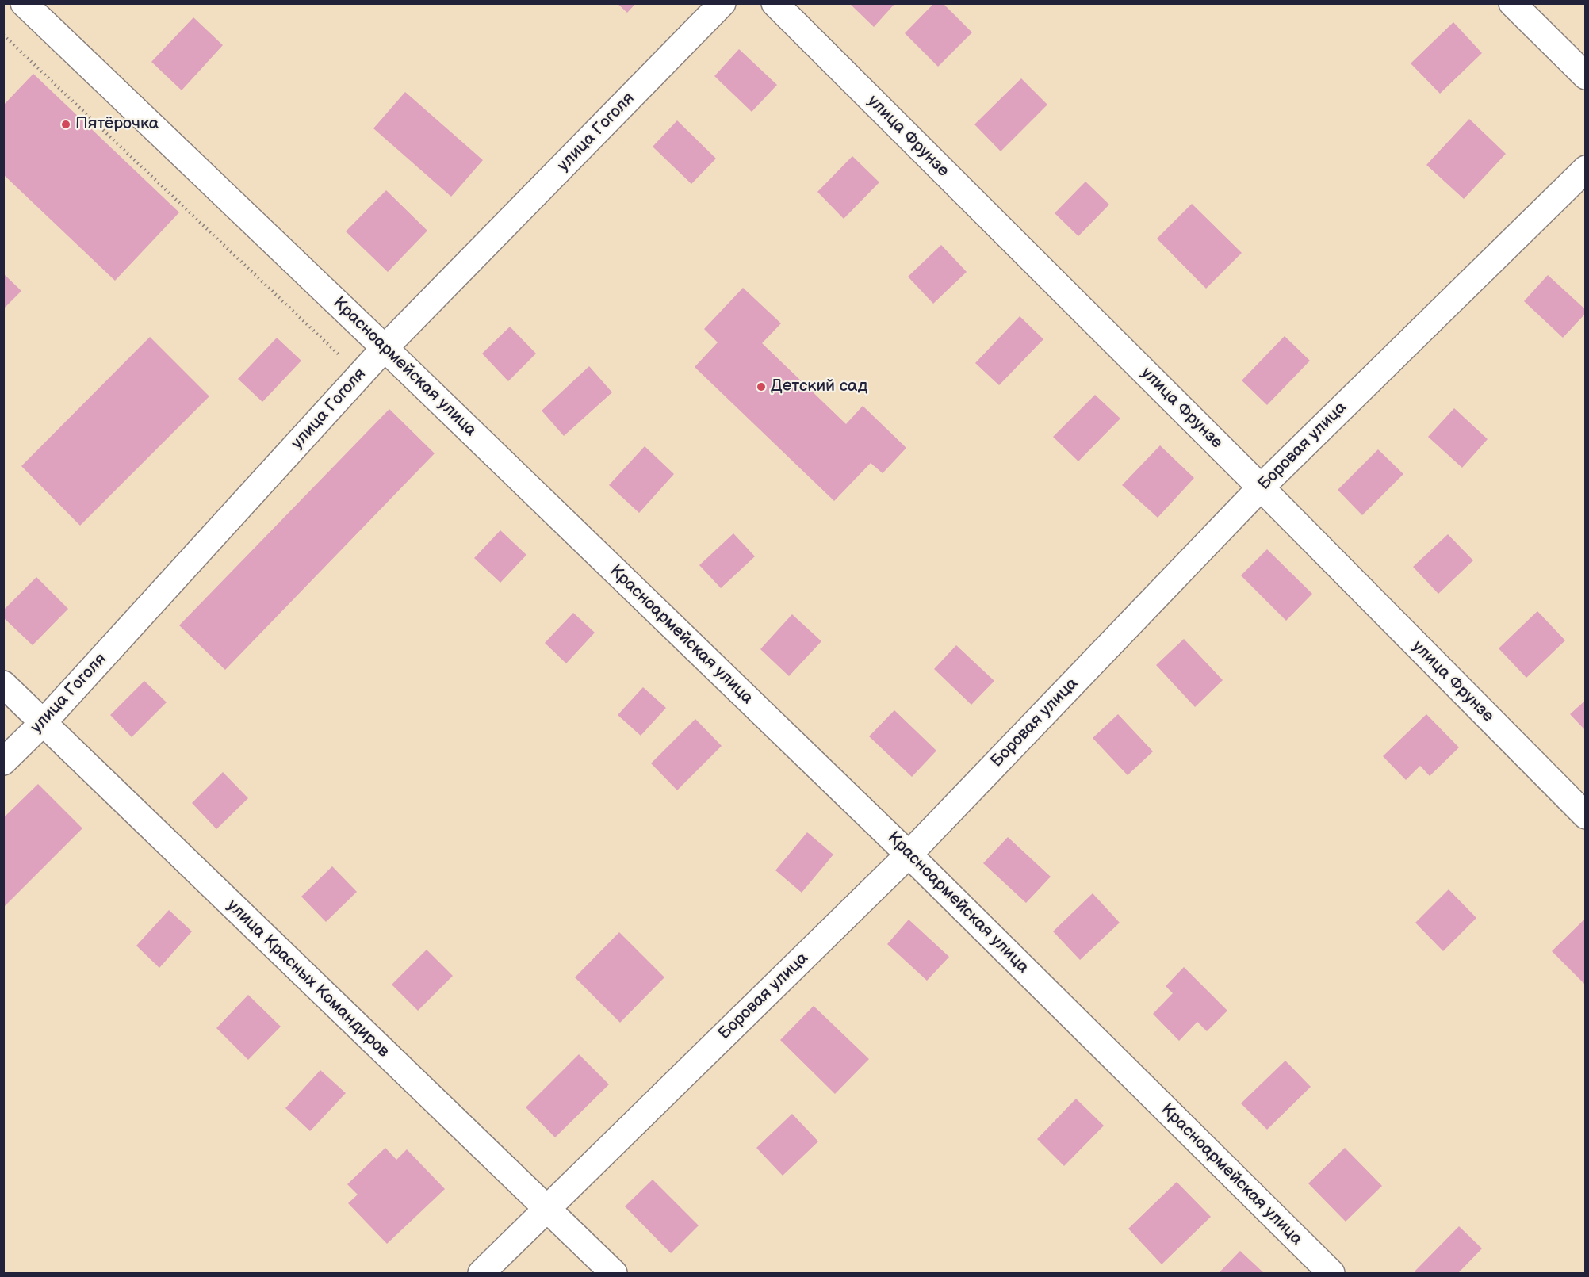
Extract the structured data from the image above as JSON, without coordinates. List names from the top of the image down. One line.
{"streets":{"street":["улица Гоголя","улица Фрунзе","Красноармейская улица","Боровая улица","улица Красных Командиров"]},"crossings":[["улица Гоголя","Красноармейская улица"],["улица Гоголя","улица Красных Командиров"],["улица Фрунзе","Боровая улица"],["Красноармейская улица","Боровая улица"],["Боровая улица","улица Красных Командиров"]],"places":["Пятёрочка","Детский сад"]}
